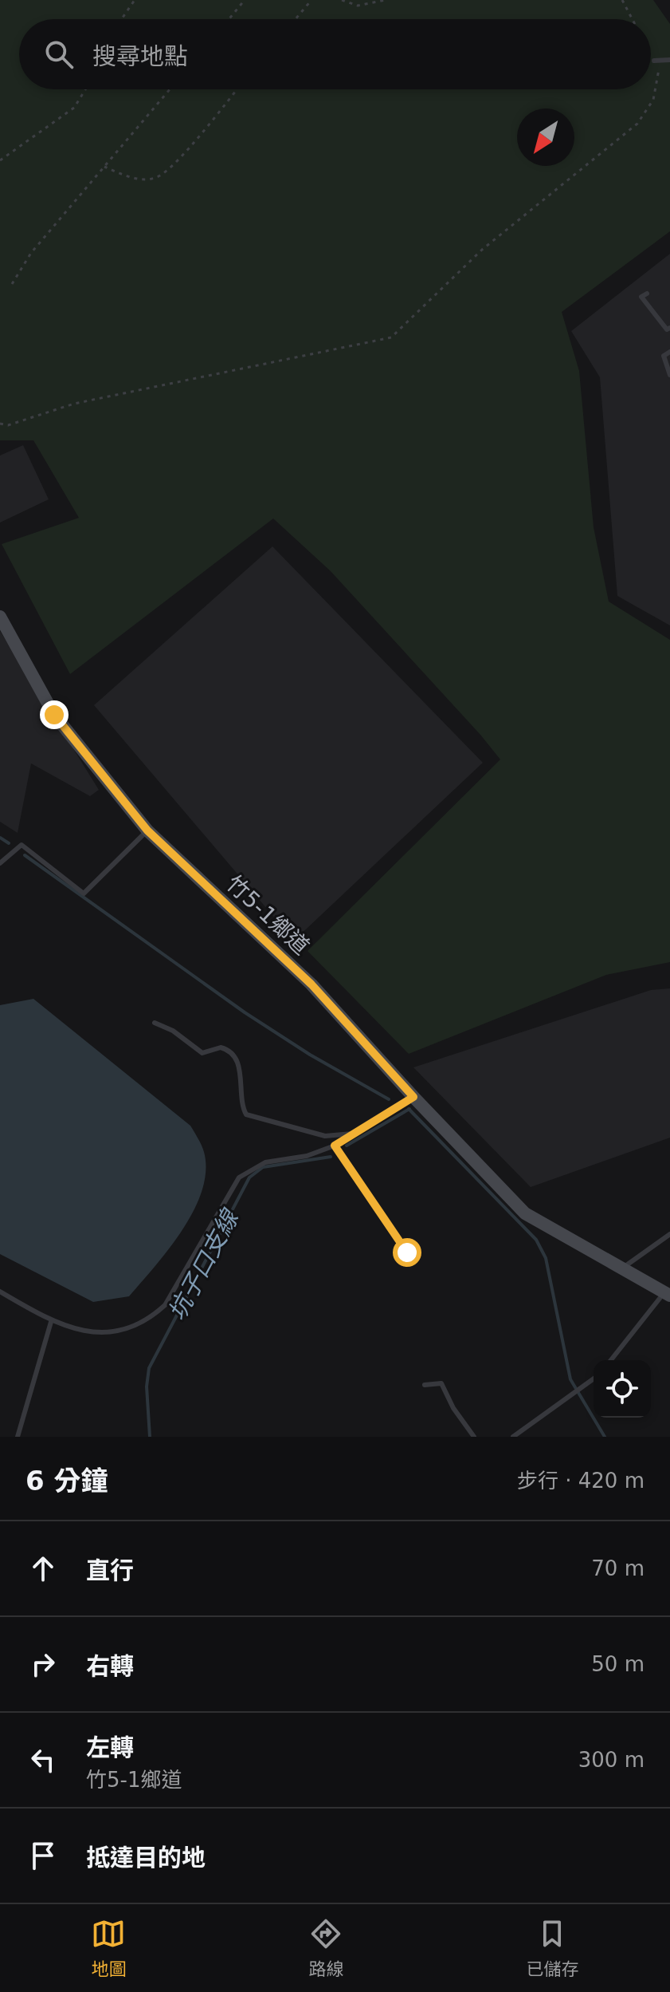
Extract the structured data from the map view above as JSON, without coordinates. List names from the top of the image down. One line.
{"streets":{"street":["竹5-1鄉道"]},"water":["坑子口支線"],"north":"bottom left","page":{"search":"搜尋地點","heading":["6 分鐘","步行 · 420 m"],"list":[["直行","70 m"],["右轉","50 m"],["左轉","竹5-1鄉道","300 m"],"抵達目的地"],"nav":["地圖","路線","已儲存"]}}
